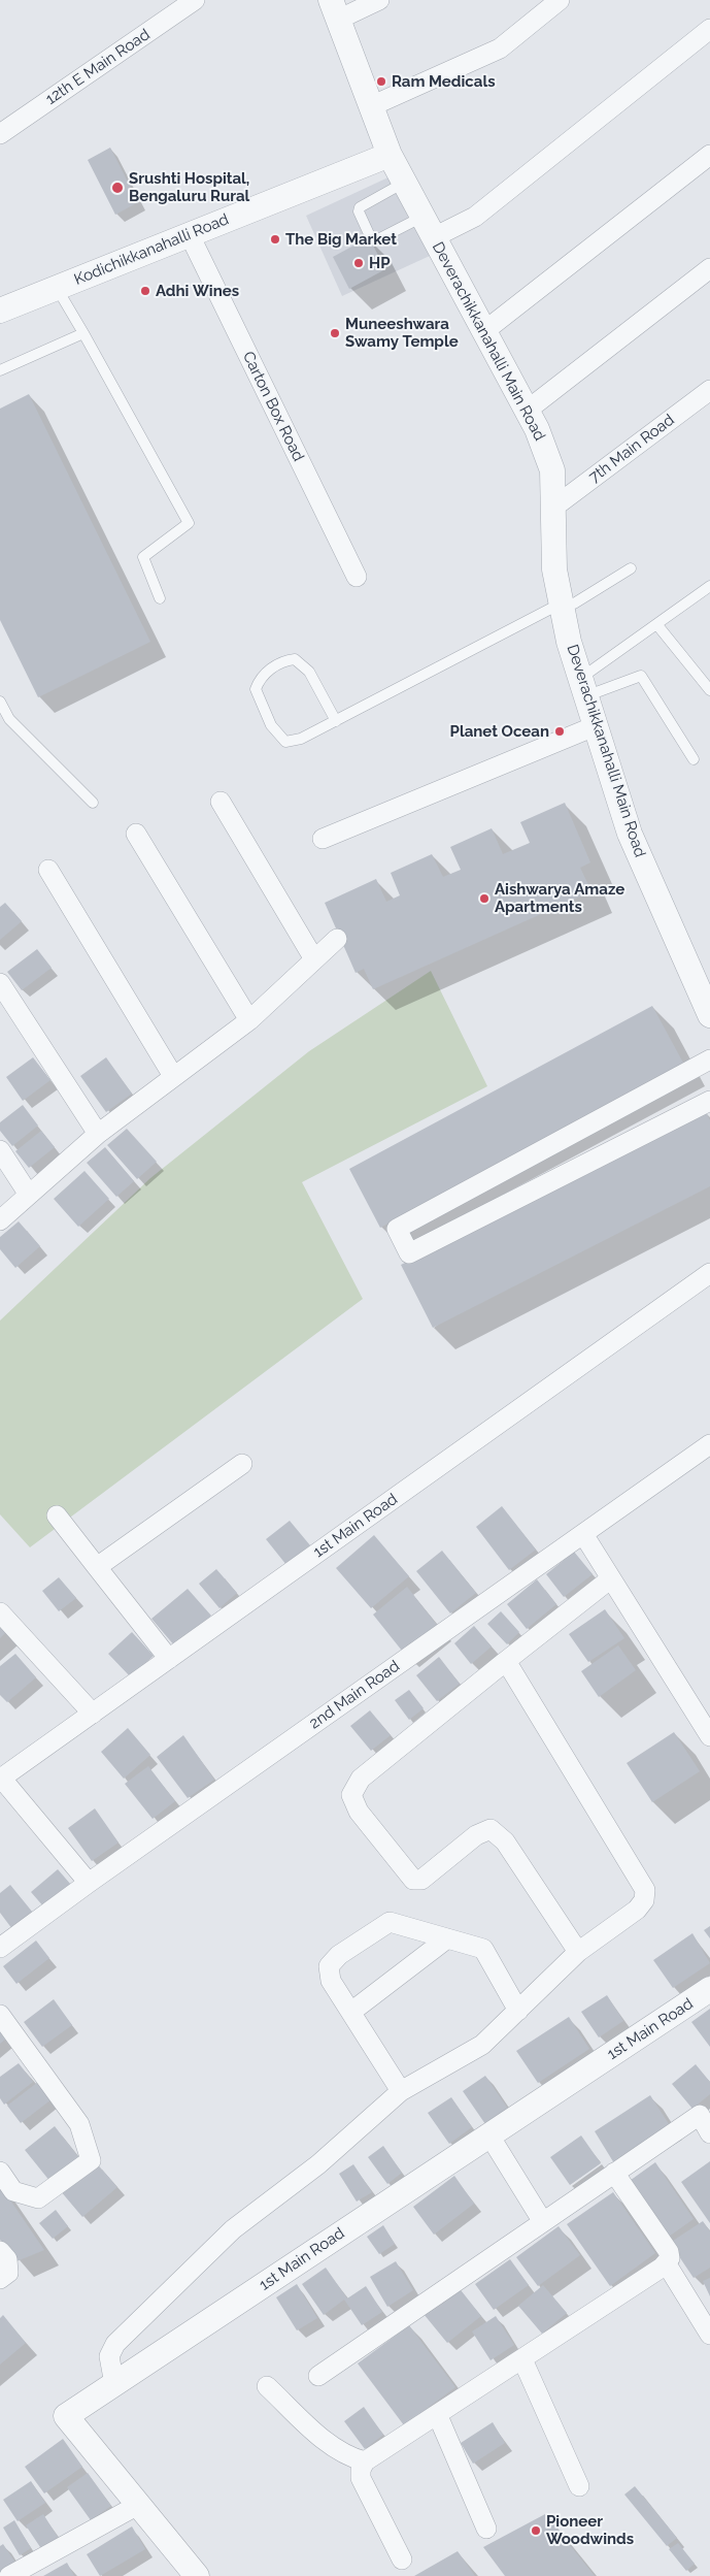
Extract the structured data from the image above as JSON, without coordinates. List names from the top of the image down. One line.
{"streets":{"street":["12th E Main Road","Kodichikkanahalli Road","Deverachikkanahalli Main Road","Carton Box Road","7th Main Road","1st Main Road","2nd Main Road"]},"crossings":[["Kodichikkanahalli Road","Deverachikkanahalli Main Road"],["Kodichikkanahalli Road","Carton Box Road"],["Deverachikkanahalli Main Road","7th Main Road"]],"places":["Ram Medicals","Srushti Hospital, Bengaluru Rural","The Big Market","HP","Adhi Wines","Muneeshwara Swamy Temple","Planet Ocean","Aishwarya Amaze Apartments","Pioneer Woodwinds"]}
